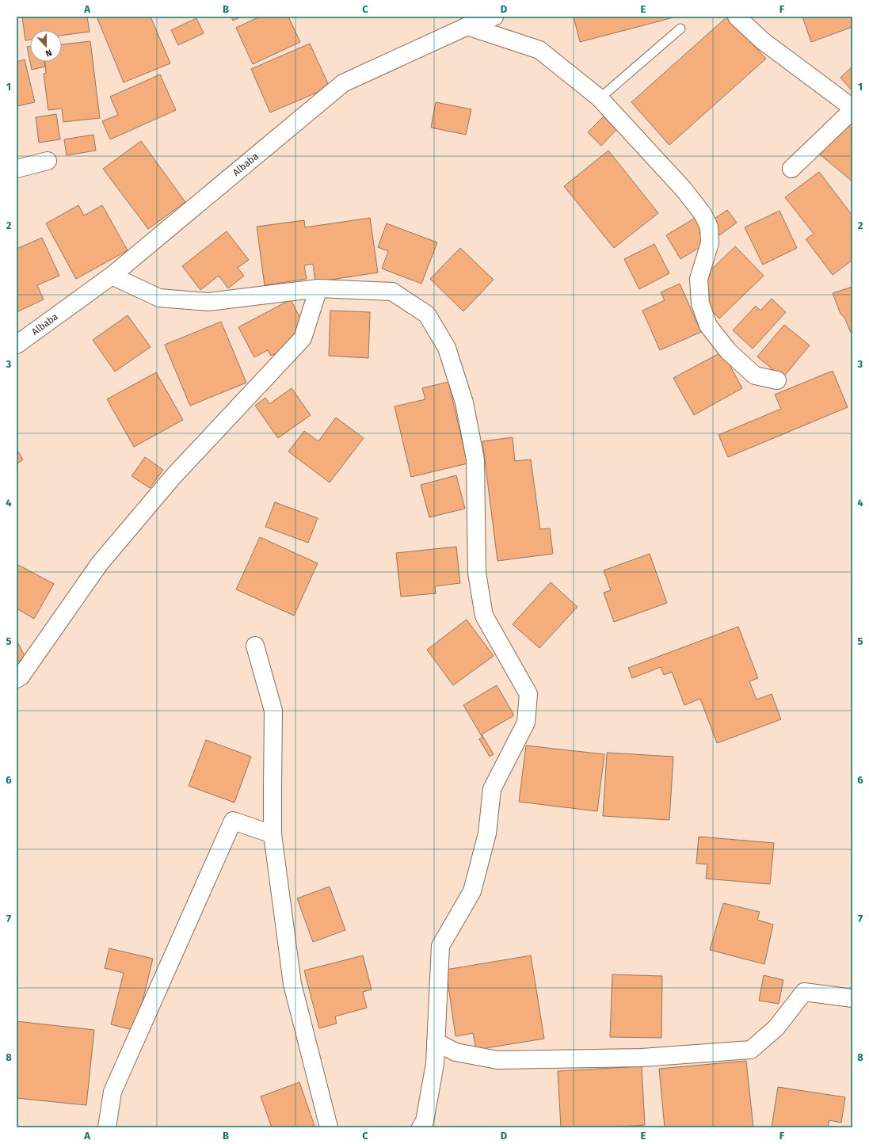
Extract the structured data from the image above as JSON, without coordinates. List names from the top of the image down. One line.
{"streets":{"street":["Albaba"]},"north":"bottom","grid":{"columns":["A","B","C","D","E","F"],"rows":["1","2","3","4","5","6","7","8"]}}
